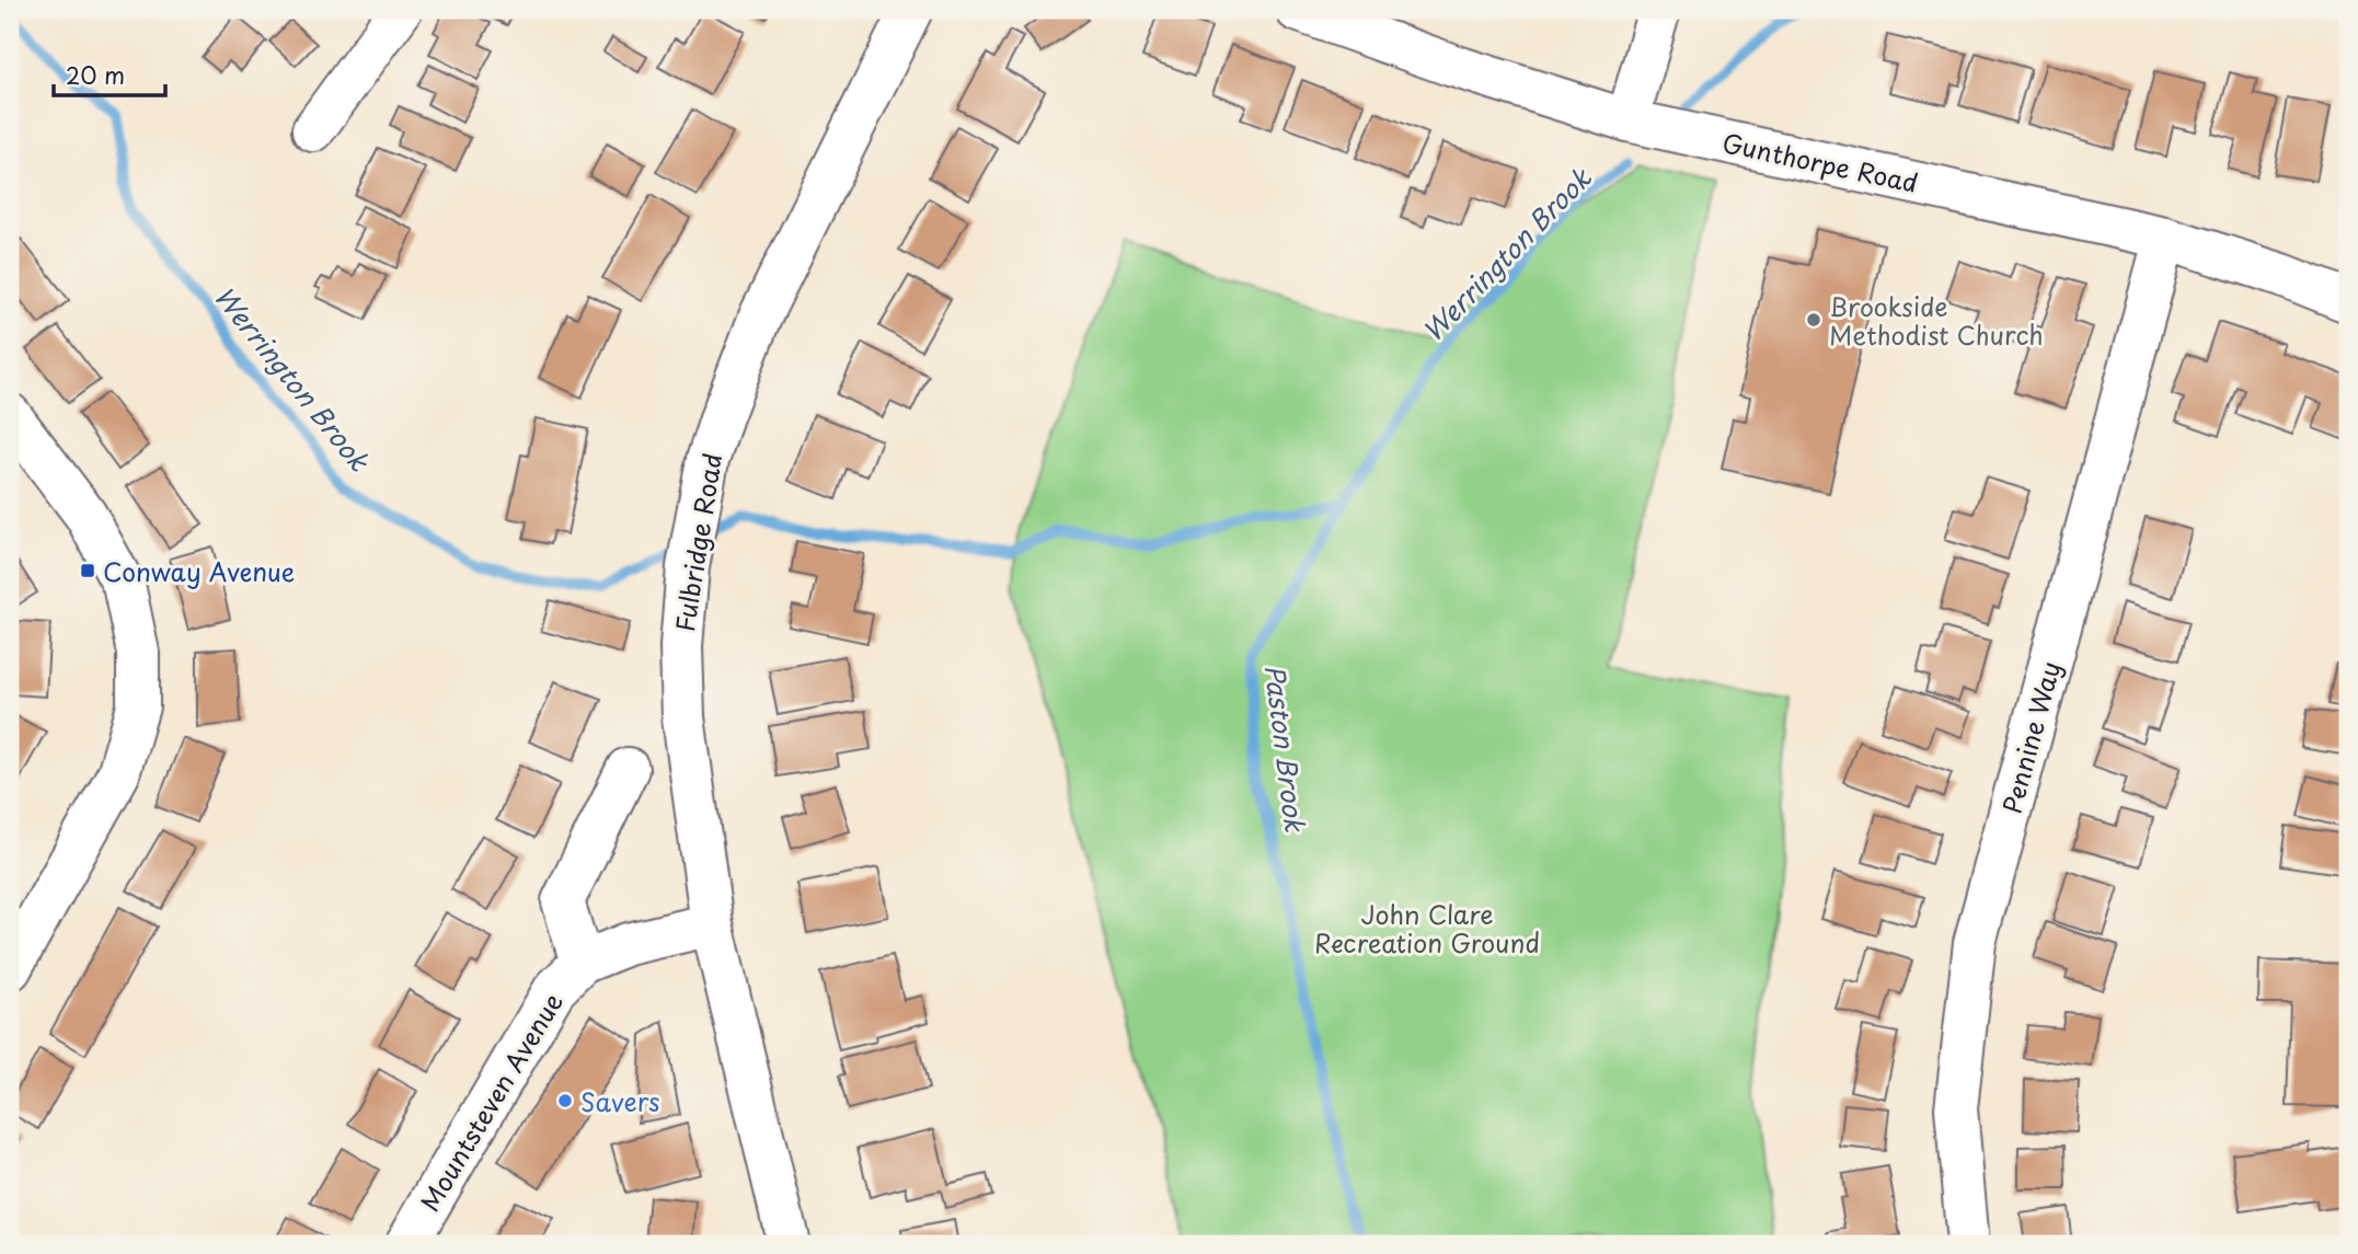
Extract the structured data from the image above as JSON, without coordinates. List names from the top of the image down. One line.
{"streets":{"street":["Gunthorpe Road","Fulbridge Road","Pennine Way","Mountsteven Avenue"]},"crossings":[["Gunthorpe Road","Pennine Way"],["Fulbridge Road","Mountsteven Avenue"]],"water":["Werrington Brook","Paston Brook"],"parks":["John Clare Recreation Ground"],"places":{"other":["Brookside Methodist Church","Savers"],"transit":["Conway Avenue"]},"scale_bar":"20 m"}
